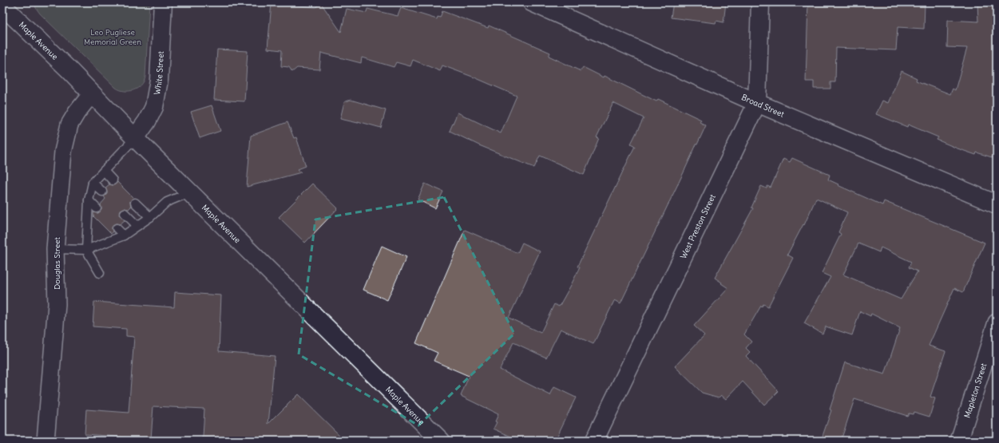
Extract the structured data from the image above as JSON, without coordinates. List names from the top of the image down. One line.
{"streets":{"main road":["Maple Avenue","White Street","Broad Street","West Preston Street"],"street":["Douglas Street","Mapleton Street"]},"crossings":[["Maple Avenue","White Street"],["Maple Avenue","Douglas Street"],["Broad Street","West Preston Street"]],"parks":["Leo Pugliese Memorial Green"]}
